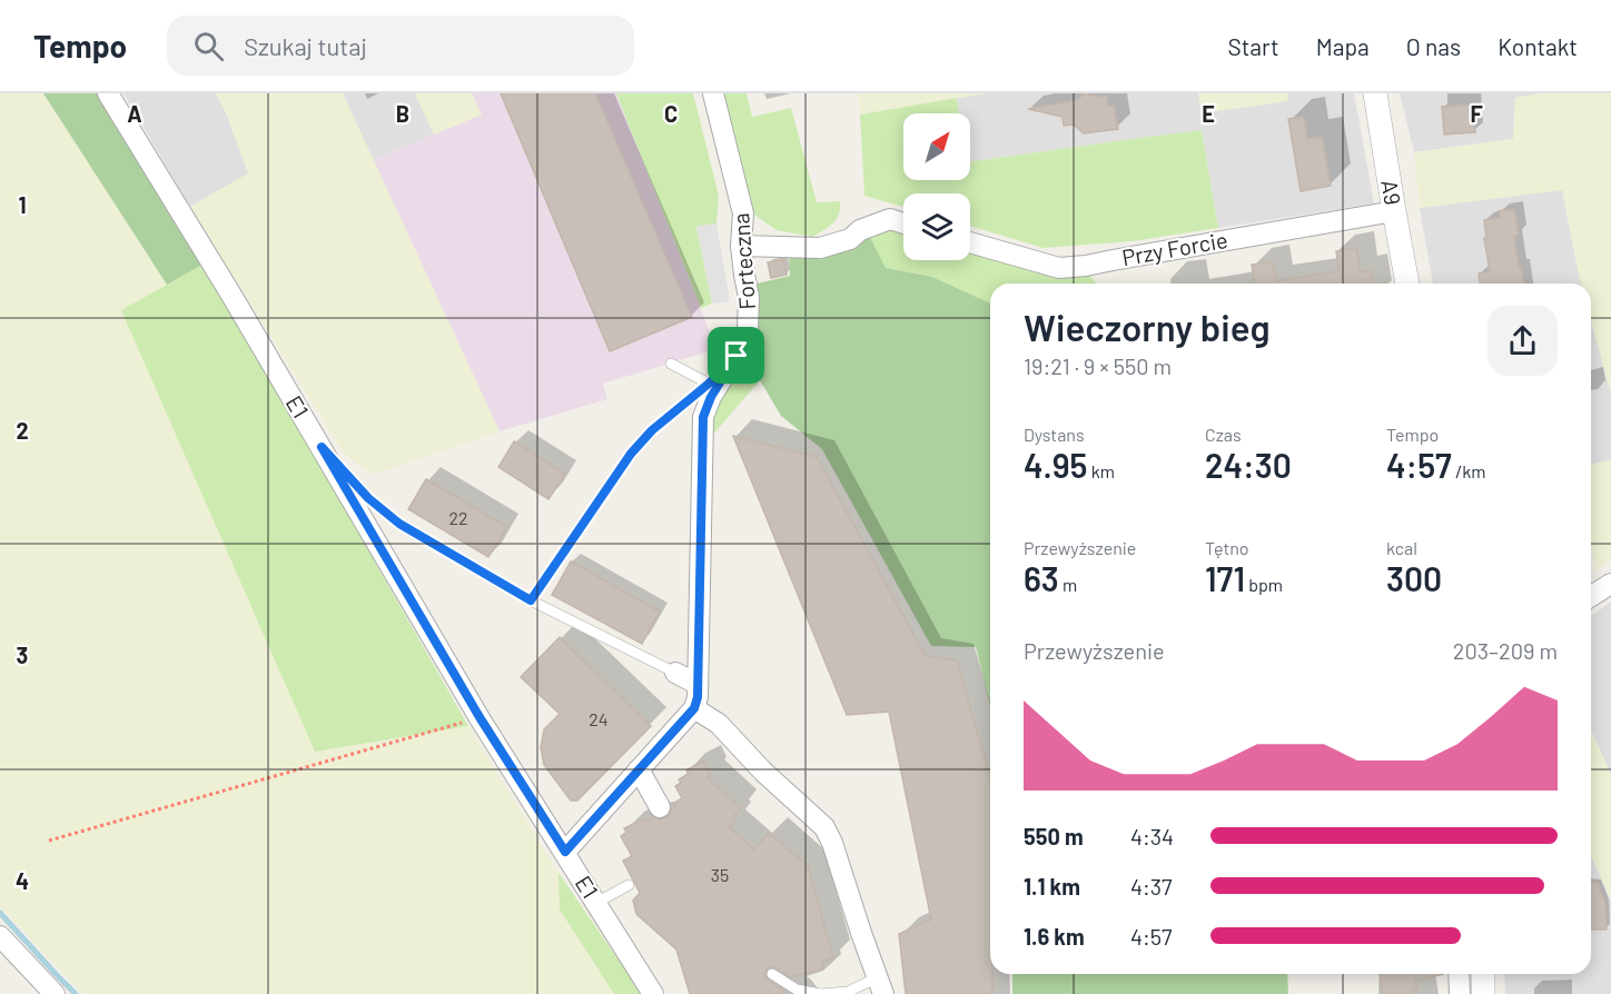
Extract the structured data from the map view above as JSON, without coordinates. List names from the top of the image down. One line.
{"streets":{"street":["A9","Przy Forcie","Forteczna","E1"]},"crossings":[["A9","Przy Forcie"]],"house_numbers":["22","24","35"],"north":"top right","page":{"header":"Tempo","search":"Szukaj tutaj","nav":["Start","Mapa","O nas","Kontakt"],"heading":["Wieczorny bieg","19:21 · 9 × 550 m"],"stats":[["Dystans","4.95 km"],["Czas","24:30"],["Tempo","4:57 /km"],["Przewyższenie","63 m"],["Tętno","171 bpm"],["kcal","300"]],"chart":["Przewyższenie","203–209 m"],"list":[{"name":"550 m","note":"4:34"},{"name":"1.1 km","note":"4:37"},{"name":"1.6 km","note":"4:57"}]},"grid":{"columns":["A","B","C","E","F"],"rows":["1","2","3","4"]}}
